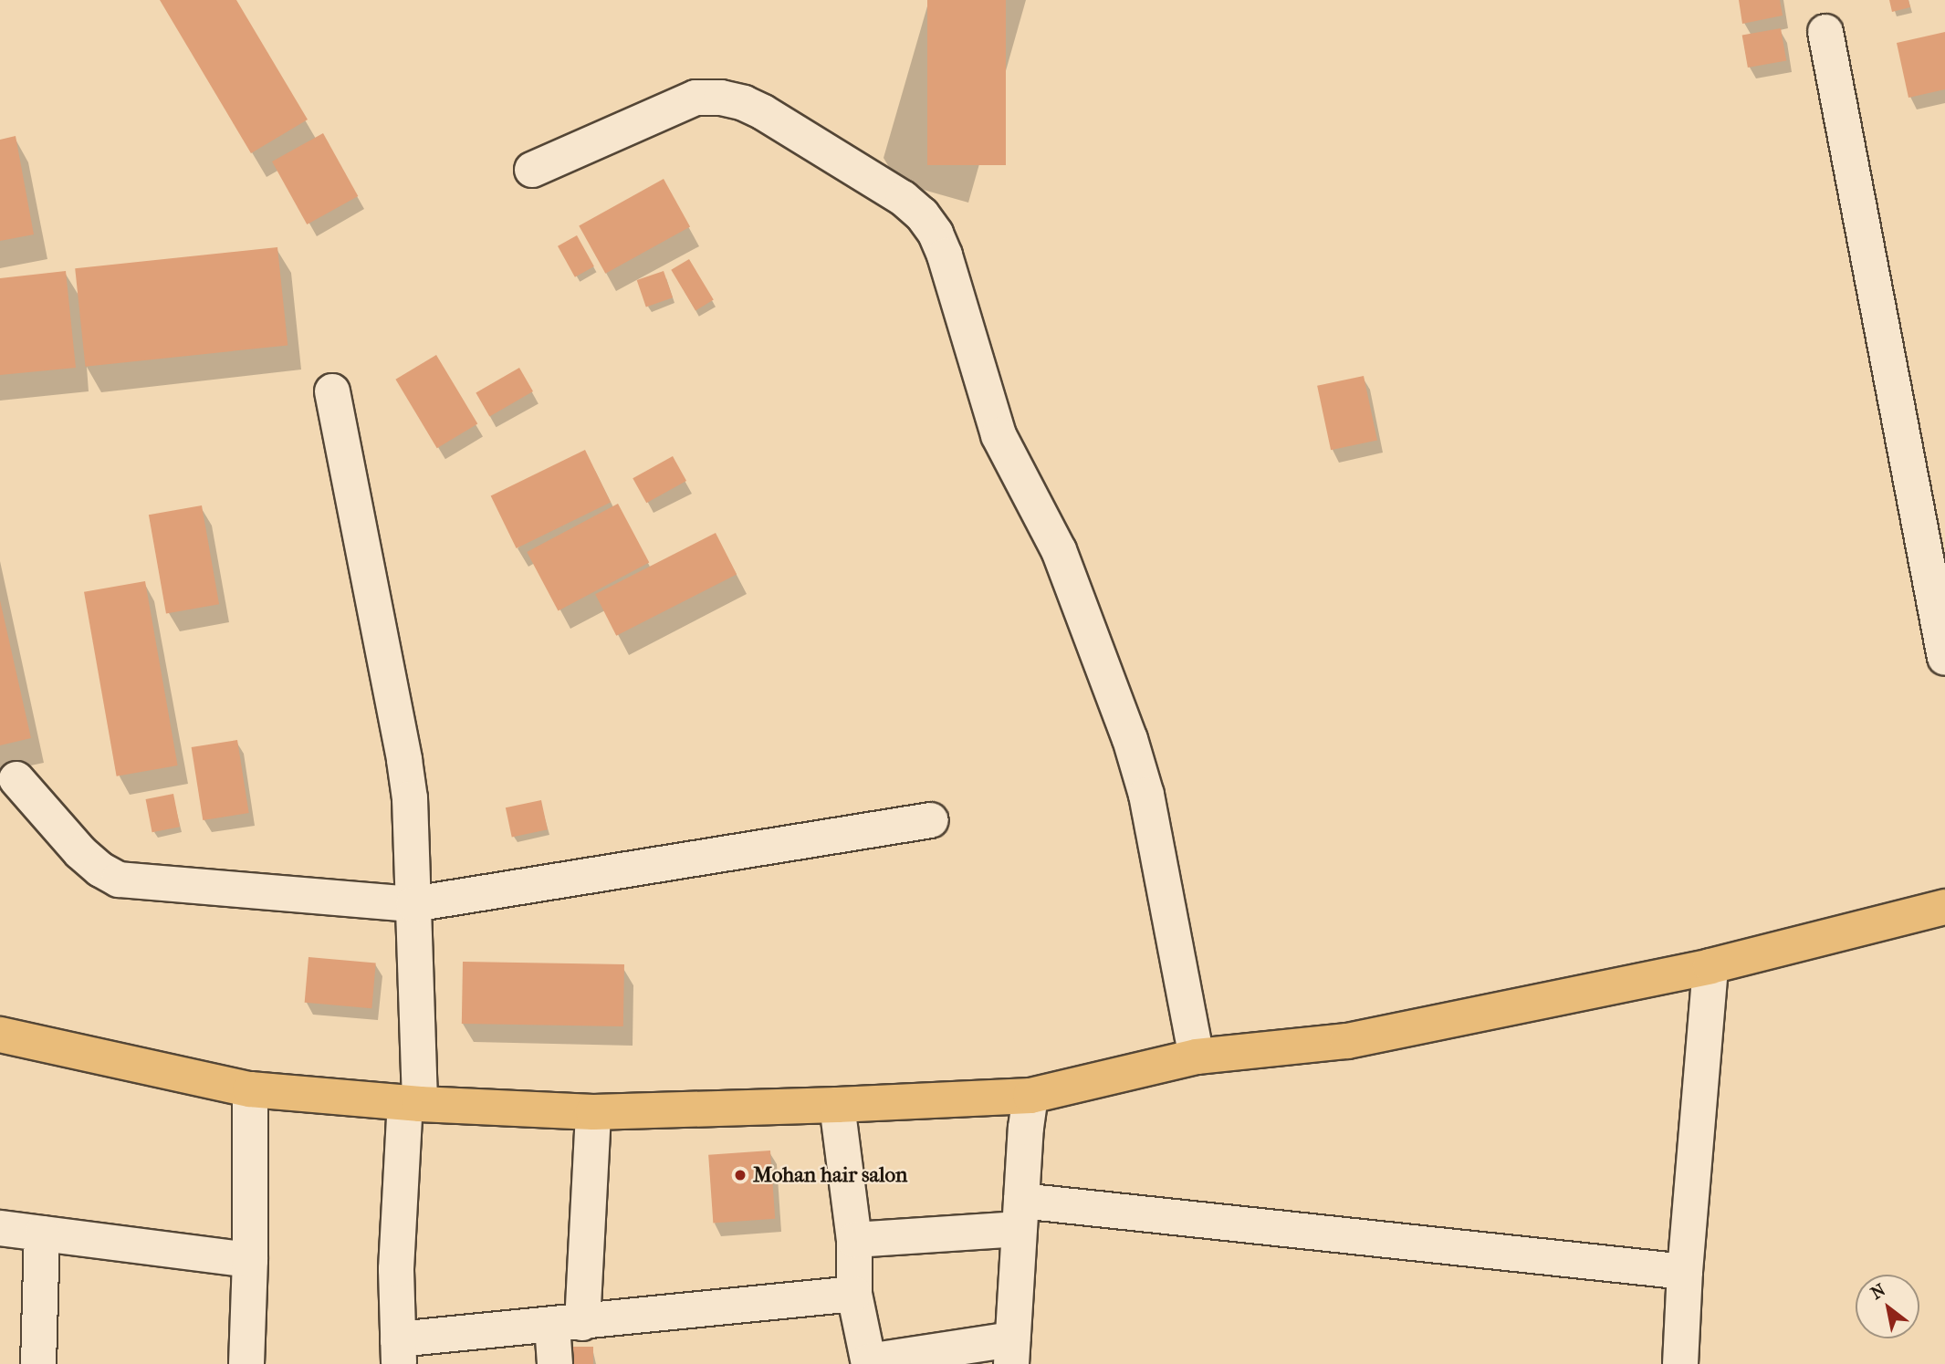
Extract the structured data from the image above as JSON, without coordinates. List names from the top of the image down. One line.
{"places":["Mohan hair salon"],"north":"top left"}
